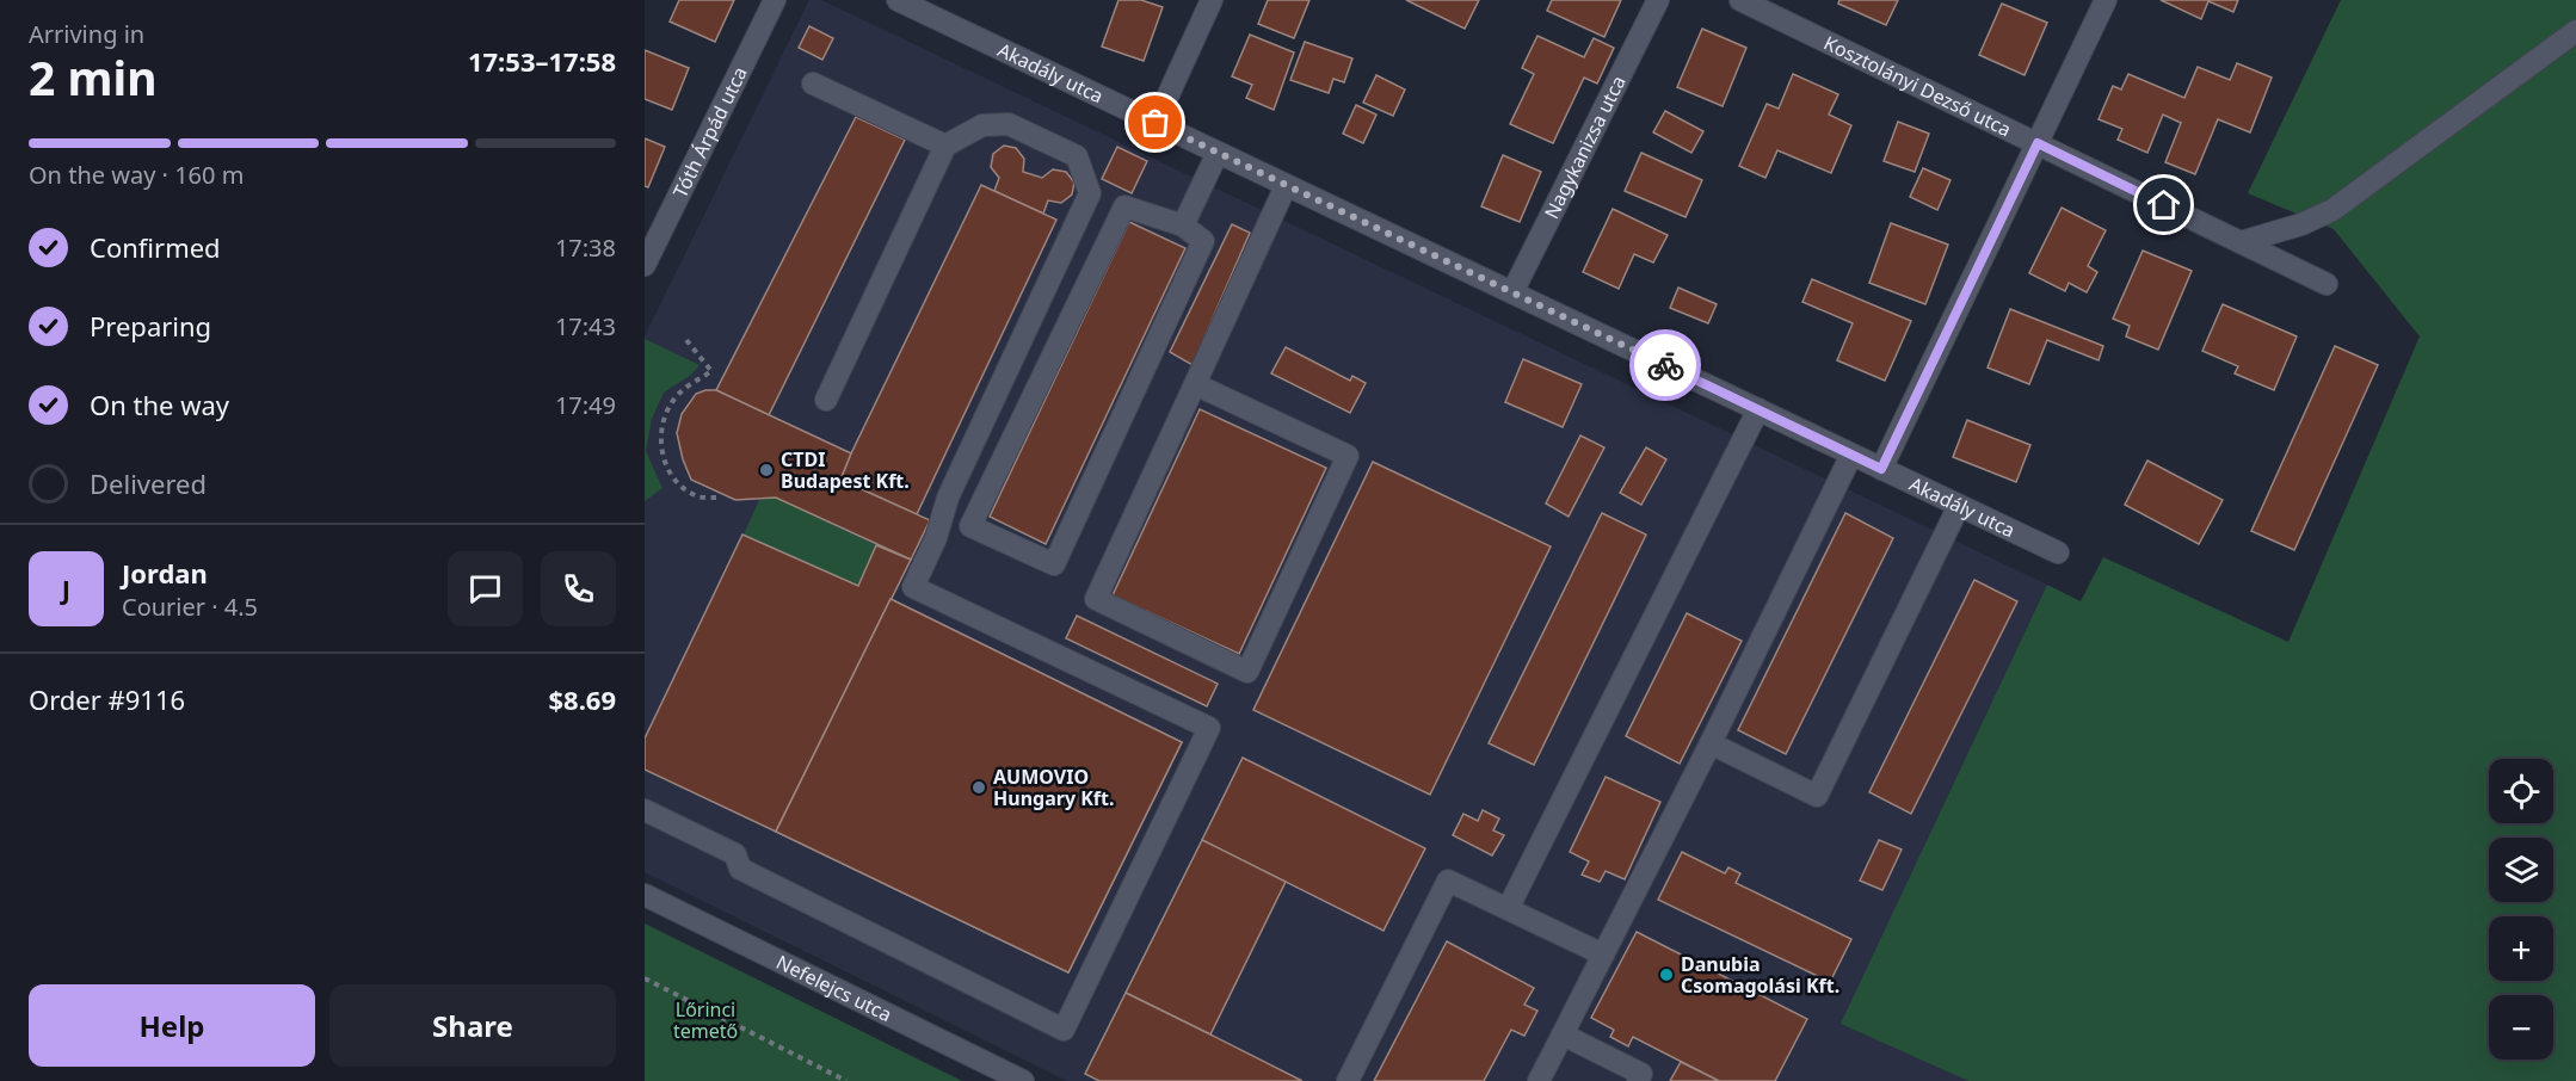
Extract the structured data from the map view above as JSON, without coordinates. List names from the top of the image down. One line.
{"streets":{"street":["Akadály utca","Kosztolányi Dezső utca","Tóth Árpád utca","Nagykanizsa utca","Nefelejcs utca"]},"crossings":[["Akadály utca","Nagykanizsa utca"]],"parks":["Lőrinci temető"],"places":["CTDI Budapest Kft.","AUMOVIO Hungary Kft.","Danubia Csomagolási Kft."],"page":{"heading":["2 min","Arriving in","17:53–17:58"],"panel":["Jordan","Courier · 4.5","Order #9116","$8.69"],"bar":"On the way · 160 m","list":[["Confirmed","17:38"],["Preparing","17:43"],["On the way","17:49"],"Delivered"],"round":"J","map_buttons":["+","−"],"buttons":["Help","Share"]}}
